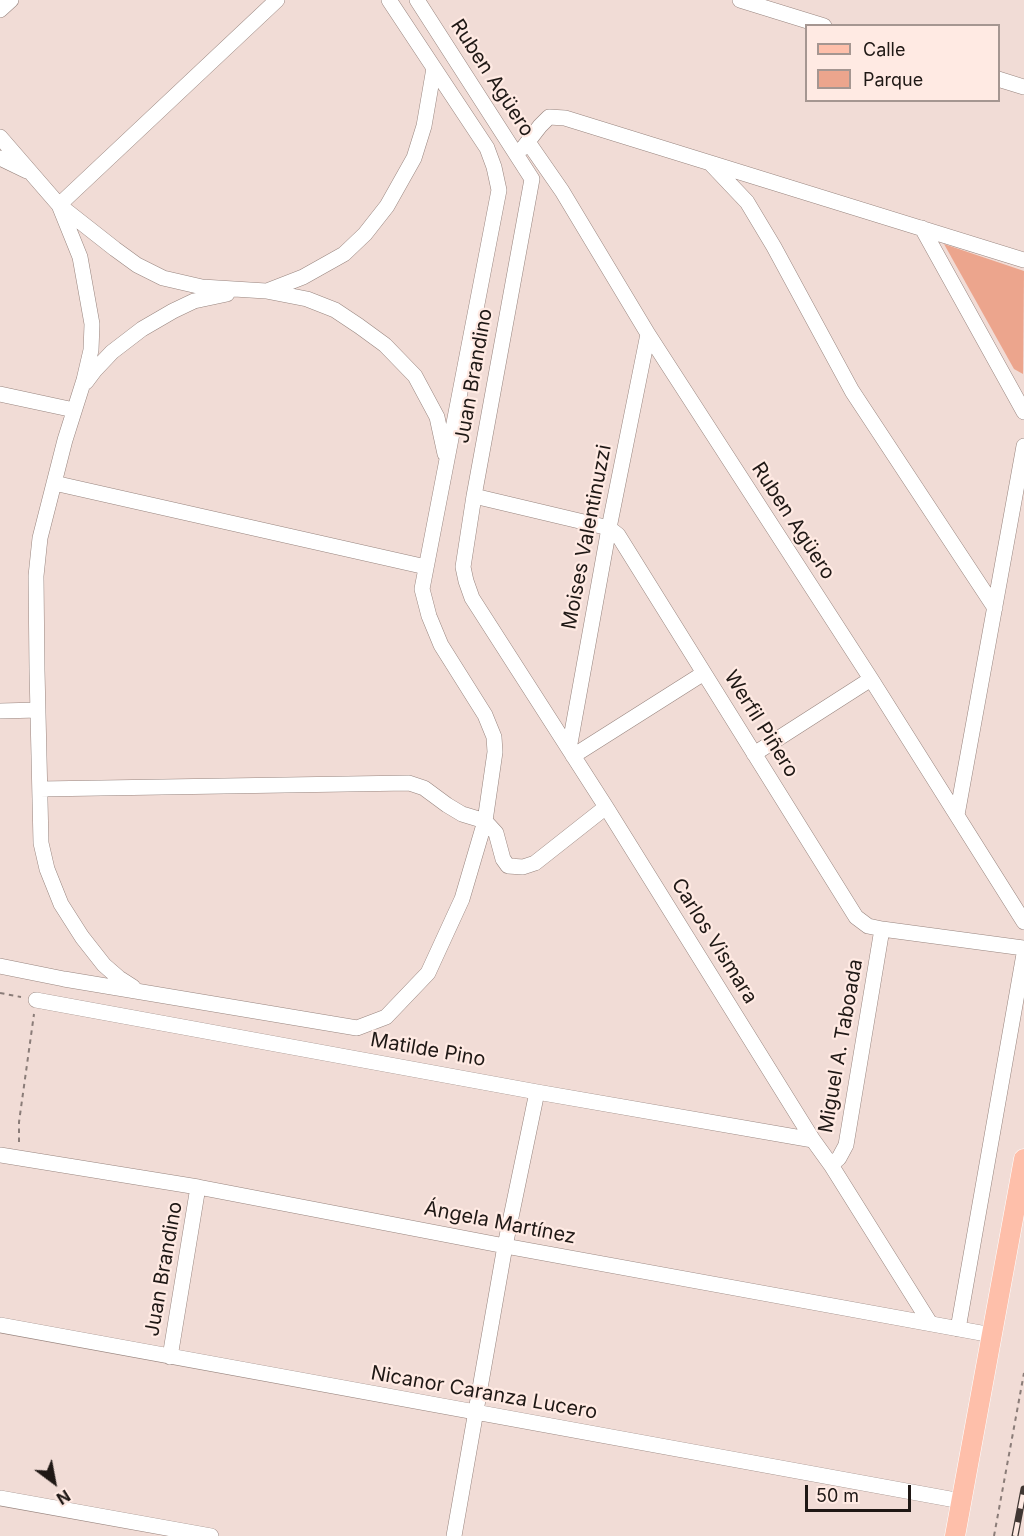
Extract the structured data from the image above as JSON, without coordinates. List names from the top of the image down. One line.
{"streets":{"street":["Ruben Agüero","Juan Brandino","Moises Valentinuzzi","Werfil Piñero","Carlos Vismara","Miguel A. Taboada","Matilde Pino","Ángela Martínez","Nicanor Caranza Lucero"]},"crossings":[["Ruben Agüero","Juan Brandino"],["Ruben Agüero","Moises Valentinuzzi"],["Juan Brandino","Carlos Vismara"],["Juan Brandino","Ángela Martínez"],["Juan Brandino","Nicanor Caranza Lucero"],["Moises Valentinuzzi","Werfil Piñero"],["Moises Valentinuzzi","Carlos Vismara"],["Werfil Piñero","Miguel A. Taboada"],["Carlos Vismara","Miguel A. Taboada"],["Carlos Vismara","Matilde Pino"],["Carlos Vismara","Ángela Martínez"]],"legend":["Calle","Parque"],"scale_bar":"50 m","north":"bottom right"}
